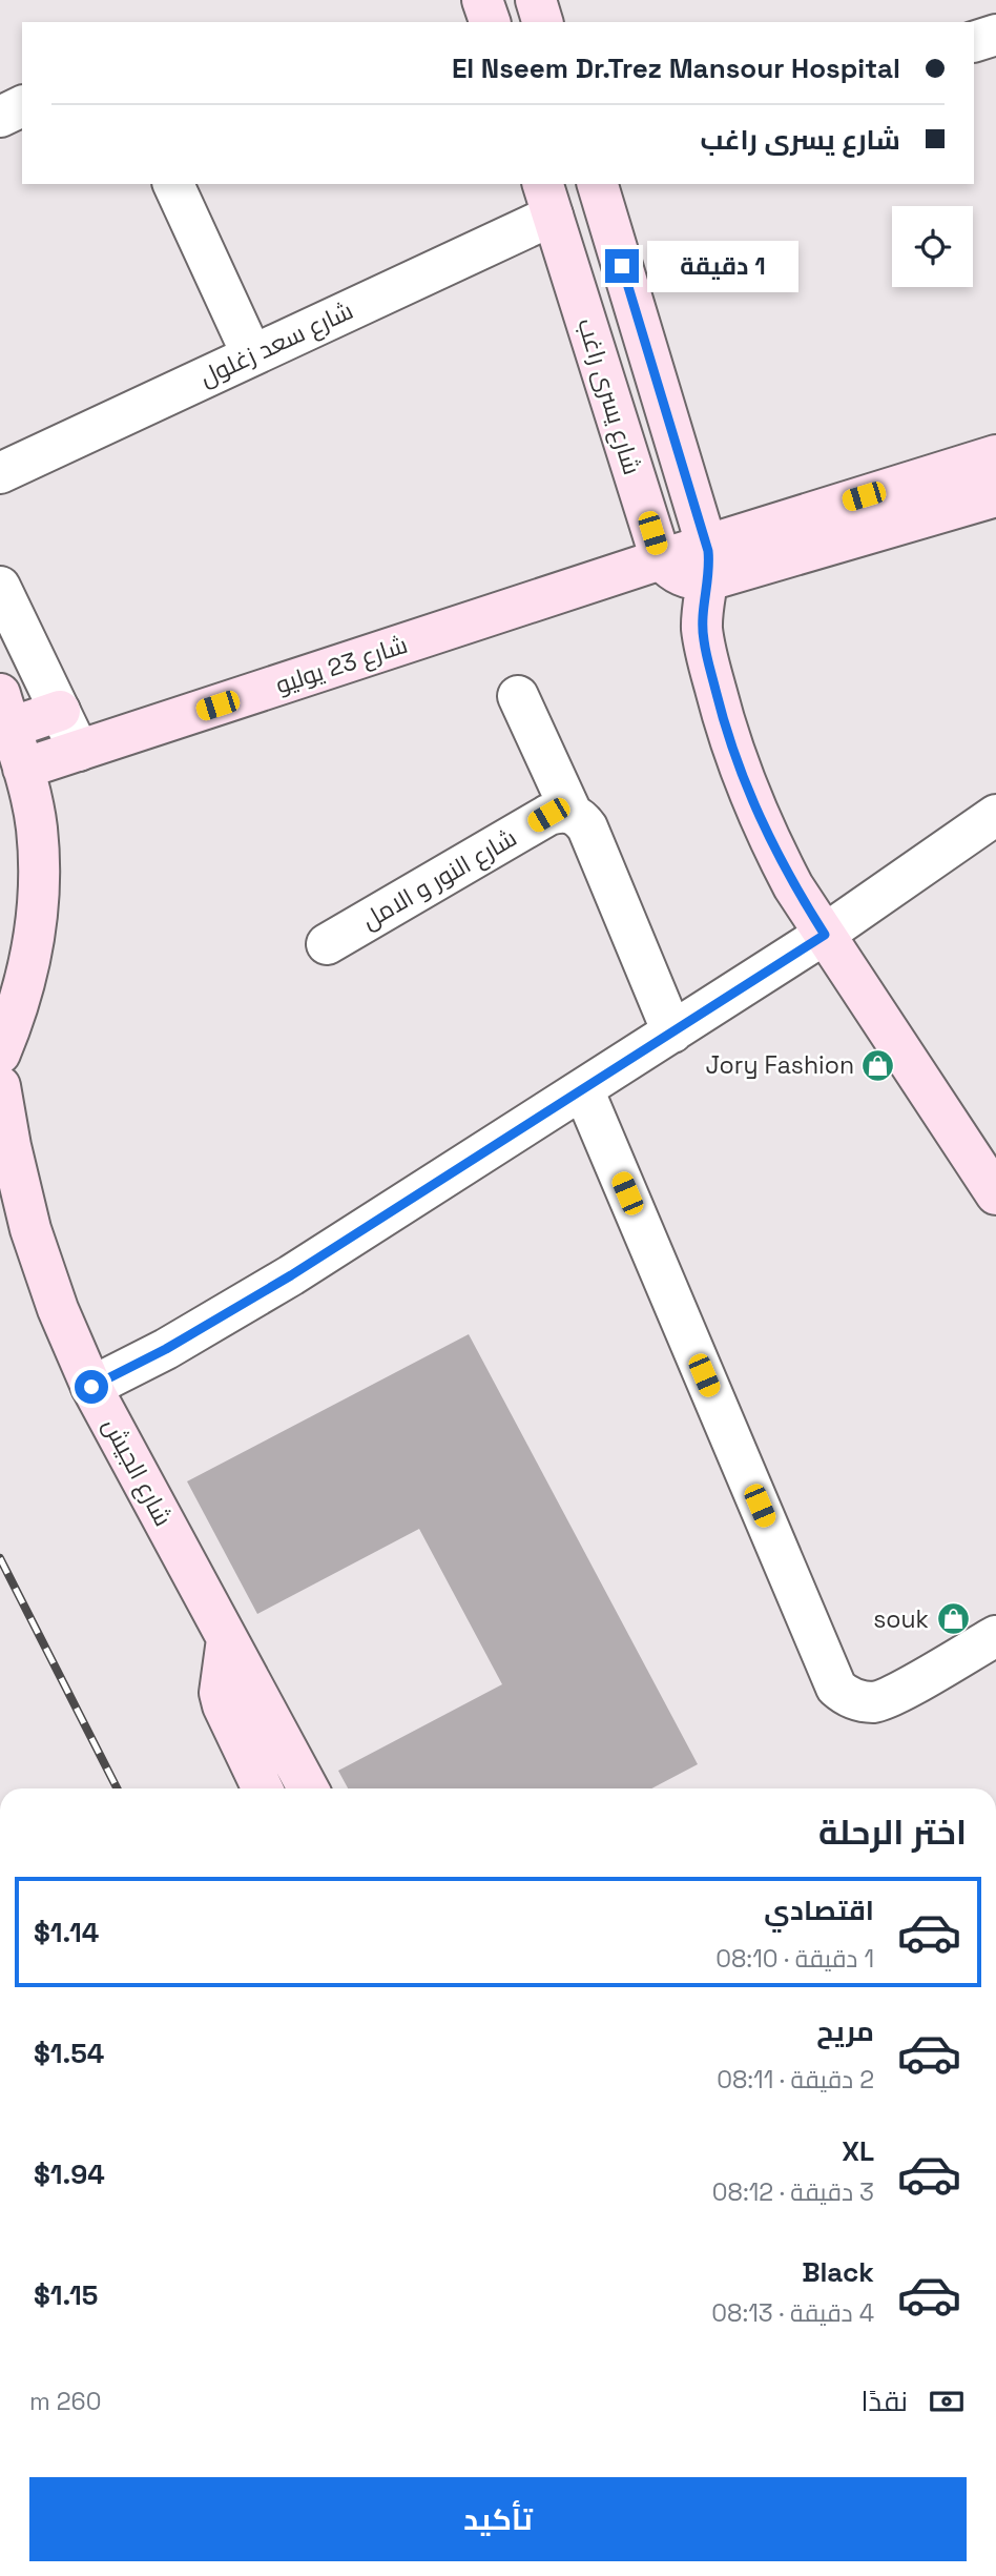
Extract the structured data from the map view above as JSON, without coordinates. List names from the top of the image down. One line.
{"streets":{"main road":["شارع يسرى راغب","شارع 23 يوليو","شارع الجيش"],"street":["شارع سعد زغلول","شارع النور و الامل"]},"crossings":[["شارع سعد زغلول","شارع يسرى راغب"],["شارع يسرى راغب","شارع 23 يوليو"]],"places":{"shop":["Jory Fashion","souk"]},"page":{"banner":["El Nseem Dr.Trez Mansour Hospital","شارع يسرى راغب"],"bubble":"1 دقيقة","heading":"اختر الرحلة","list":[{"name":"اقتصادي","note":"1 دقيقة · 08:10","value":"$1.14"},{"name":"مريح","note":"2 دقيقة · 08:11","value":"$1.54"},{"name":"XL","note":"3 دقيقة · 08:12","value":"$1.94"},{"name":"Black","note":"4 دقيقة · 08:13","value":"$1.15"}],"pay":["نقدًا","260 m"],"buttons":"تأكيد"}}
